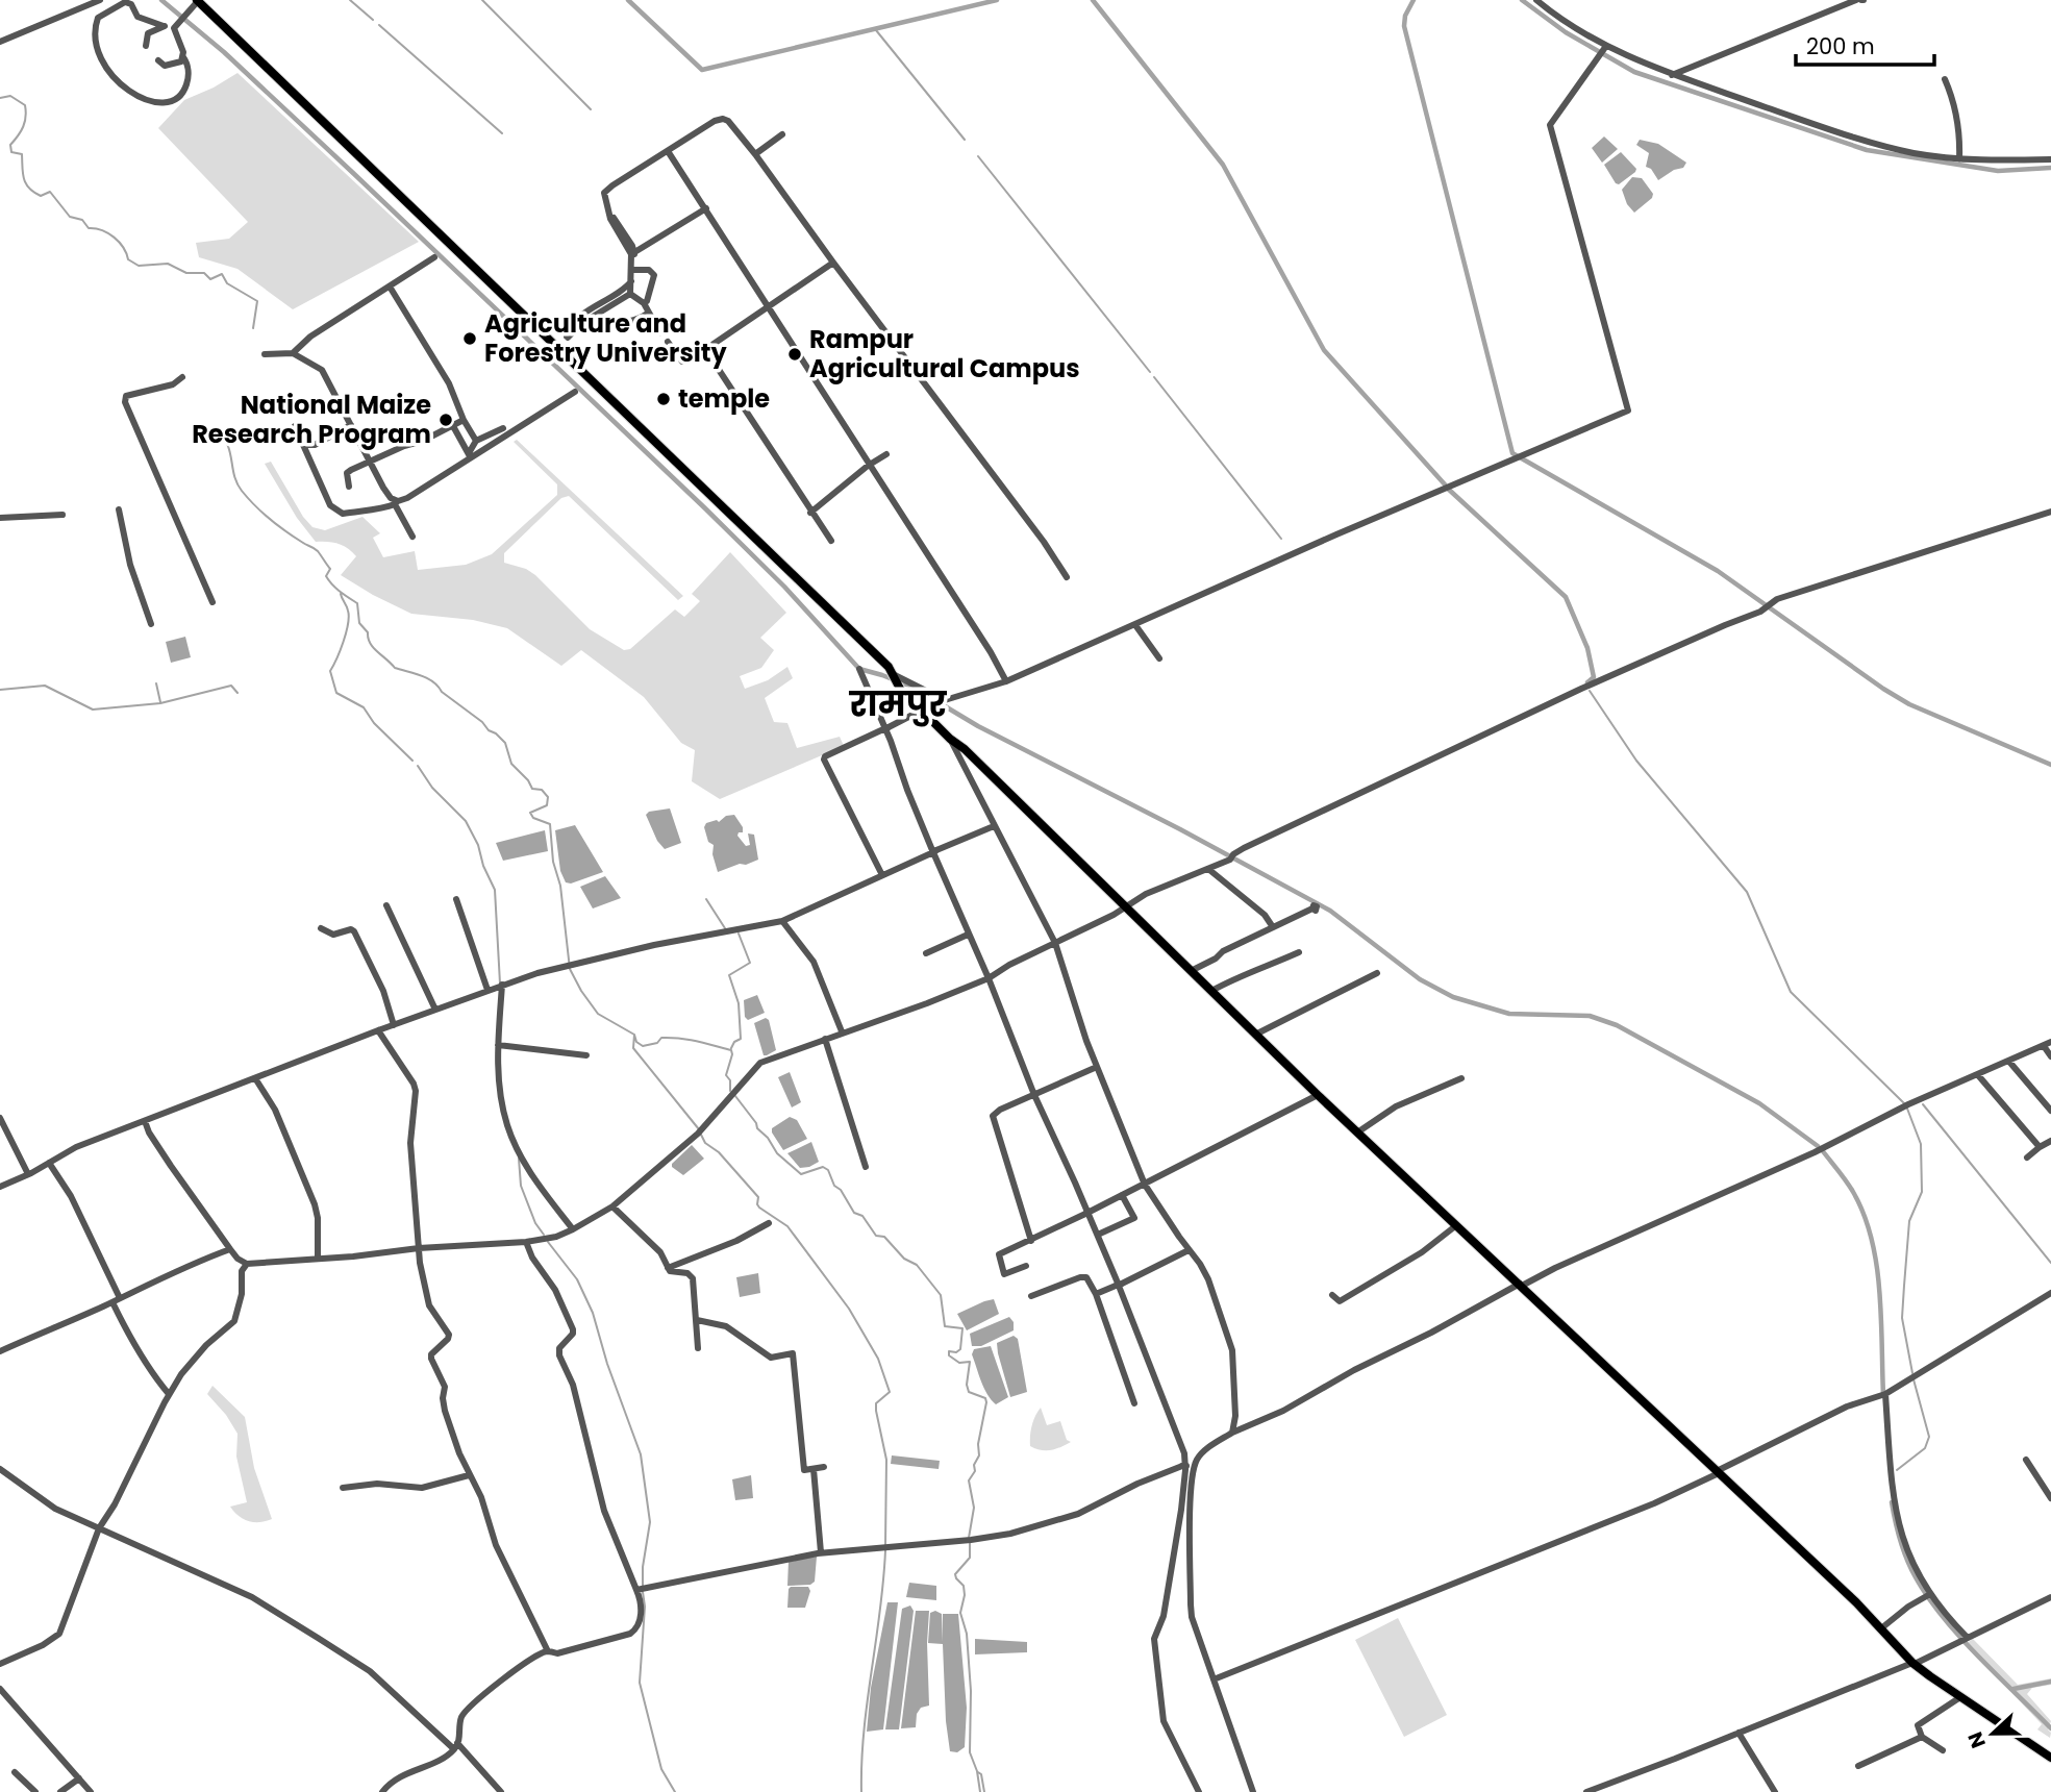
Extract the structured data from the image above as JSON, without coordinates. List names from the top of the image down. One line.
{"districts":["रामपुर"],"places":["Agriculture and Forestry University","Rampur Agricultural Campus","temple","National Maize Research Program"],"scale_bar":"200 m","north":"left"}
